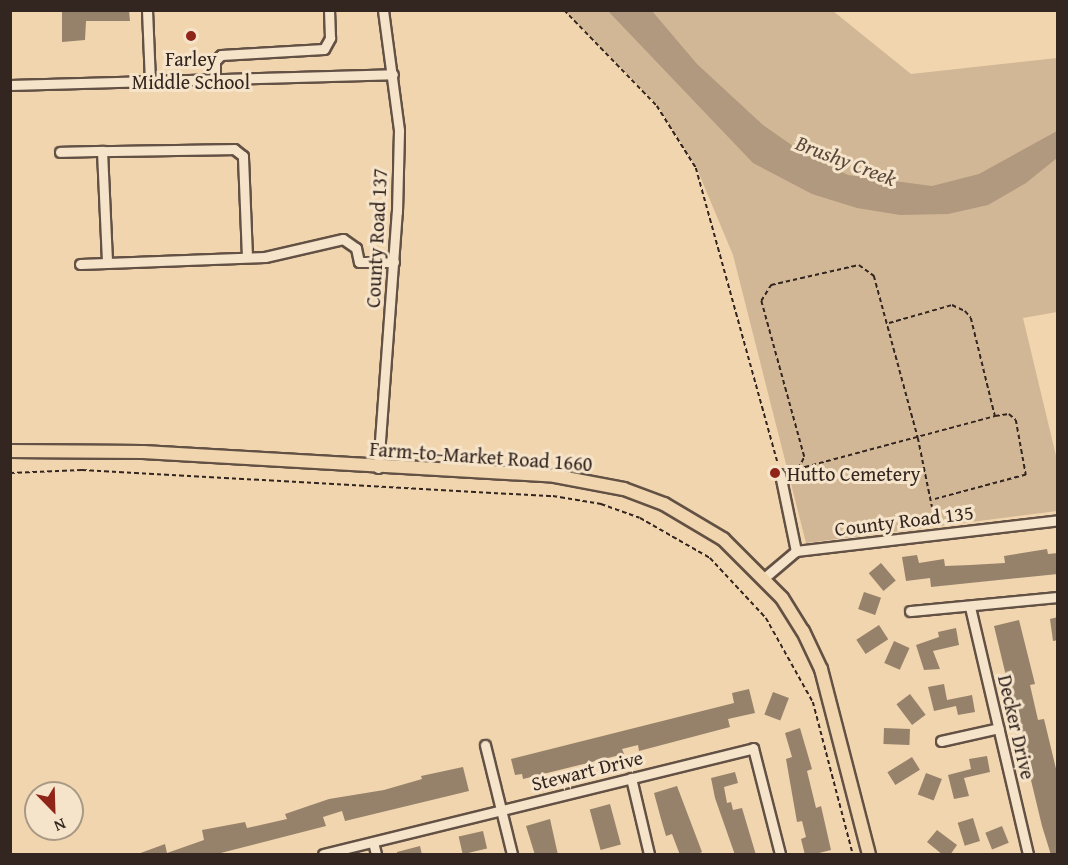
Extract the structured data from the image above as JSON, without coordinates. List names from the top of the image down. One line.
{"streets":{"main road":["Farm-to-Market Road 1660"],"street":["County Road 137","County Road 135","Decker Drive","Stewart Drive"]},"crossings":[["County Road 137","Farm-to-Market Road 1660"]],"water":["Brushy Creek"],"places":["Farley Middle School","Hutto Cemetery"],"north":"bottom right"}
